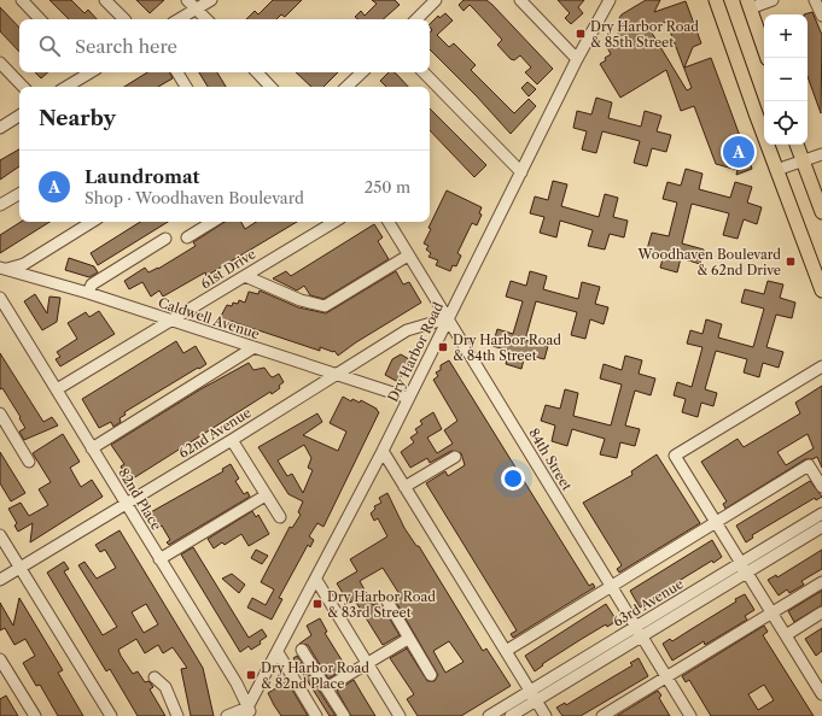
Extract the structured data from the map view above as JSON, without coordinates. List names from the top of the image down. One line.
{"streets":{"street":["61st Drive","Caldwell Avenue","Dry Harbor Road","62nd Avenue","84th Street","82nd Place","63rd Avenue"]},"crossings":[["61st Drive","Caldwell Avenue"],["61st Drive","82nd Place"],["Caldwell Avenue","Dry Harbor Road"],["Caldwell Avenue","62nd Avenue"],["Dry Harbor Road","62nd Avenue"],["Dry Harbor Road","84th Street"],["Dry Harbor Road","82nd Place"],["62nd Avenue","84th Street"],["62nd Avenue","82nd Place"],["84th Street","63rd Avenue"]],"places":{"transit":["Dry Harbor Road & 85th Street","Woodhaven Boulevard & 62nd Drive","Dry Harbor Road & 84th Street","Dry Harbor Road & 83rd Street","Dry Harbor Road & 82nd Place"]},"page":{"map_buttons":["+","−"],"search":"Search here","heading":"Nearby","pins":"A","list":[{"mark":"A","name":"Laundromat","note":"Shop · Woodhaven Boulevard","value":"250 m"}]}}
